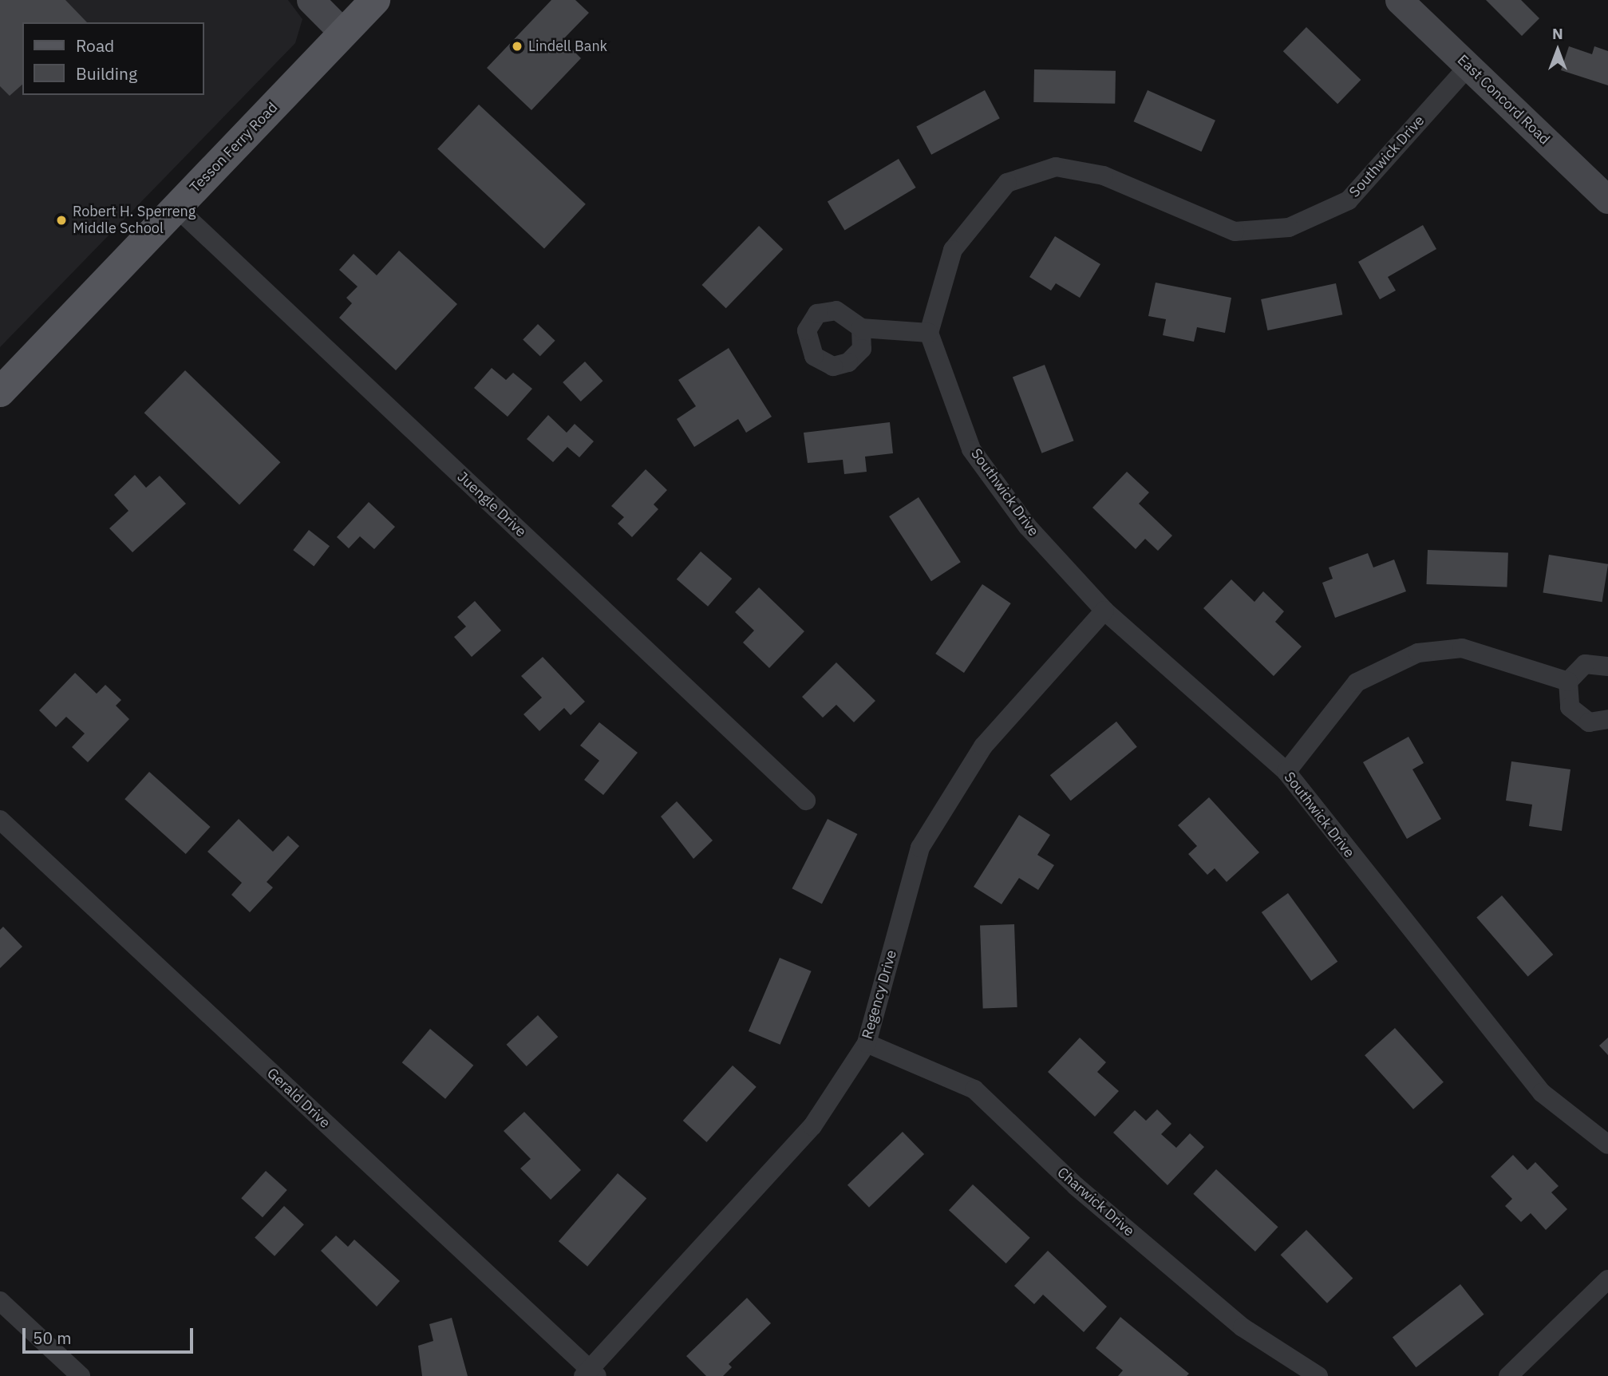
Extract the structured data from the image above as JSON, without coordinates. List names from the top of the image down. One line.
{"streets":{"main road":["Tesson Ferry Road"],"street":["East Concord Road","Southwick Drive","Juengle Drive","Regency Drive","Gerald Drive","Charwick Drive"]},"crossings":[["East Concord Road","Southwick Drive"],["Tesson Ferry Road","Juengle Drive"],["Southwick Drive","Regency Drive"],["Regency Drive","Gerald Drive"],["Regency Drive","Charwick Drive"]],"places":["Lindell Bank","Robert H. Sperreng Middle School"],"legend":["Road","Building"],"scale_bar":"50 m","north":"top"}
